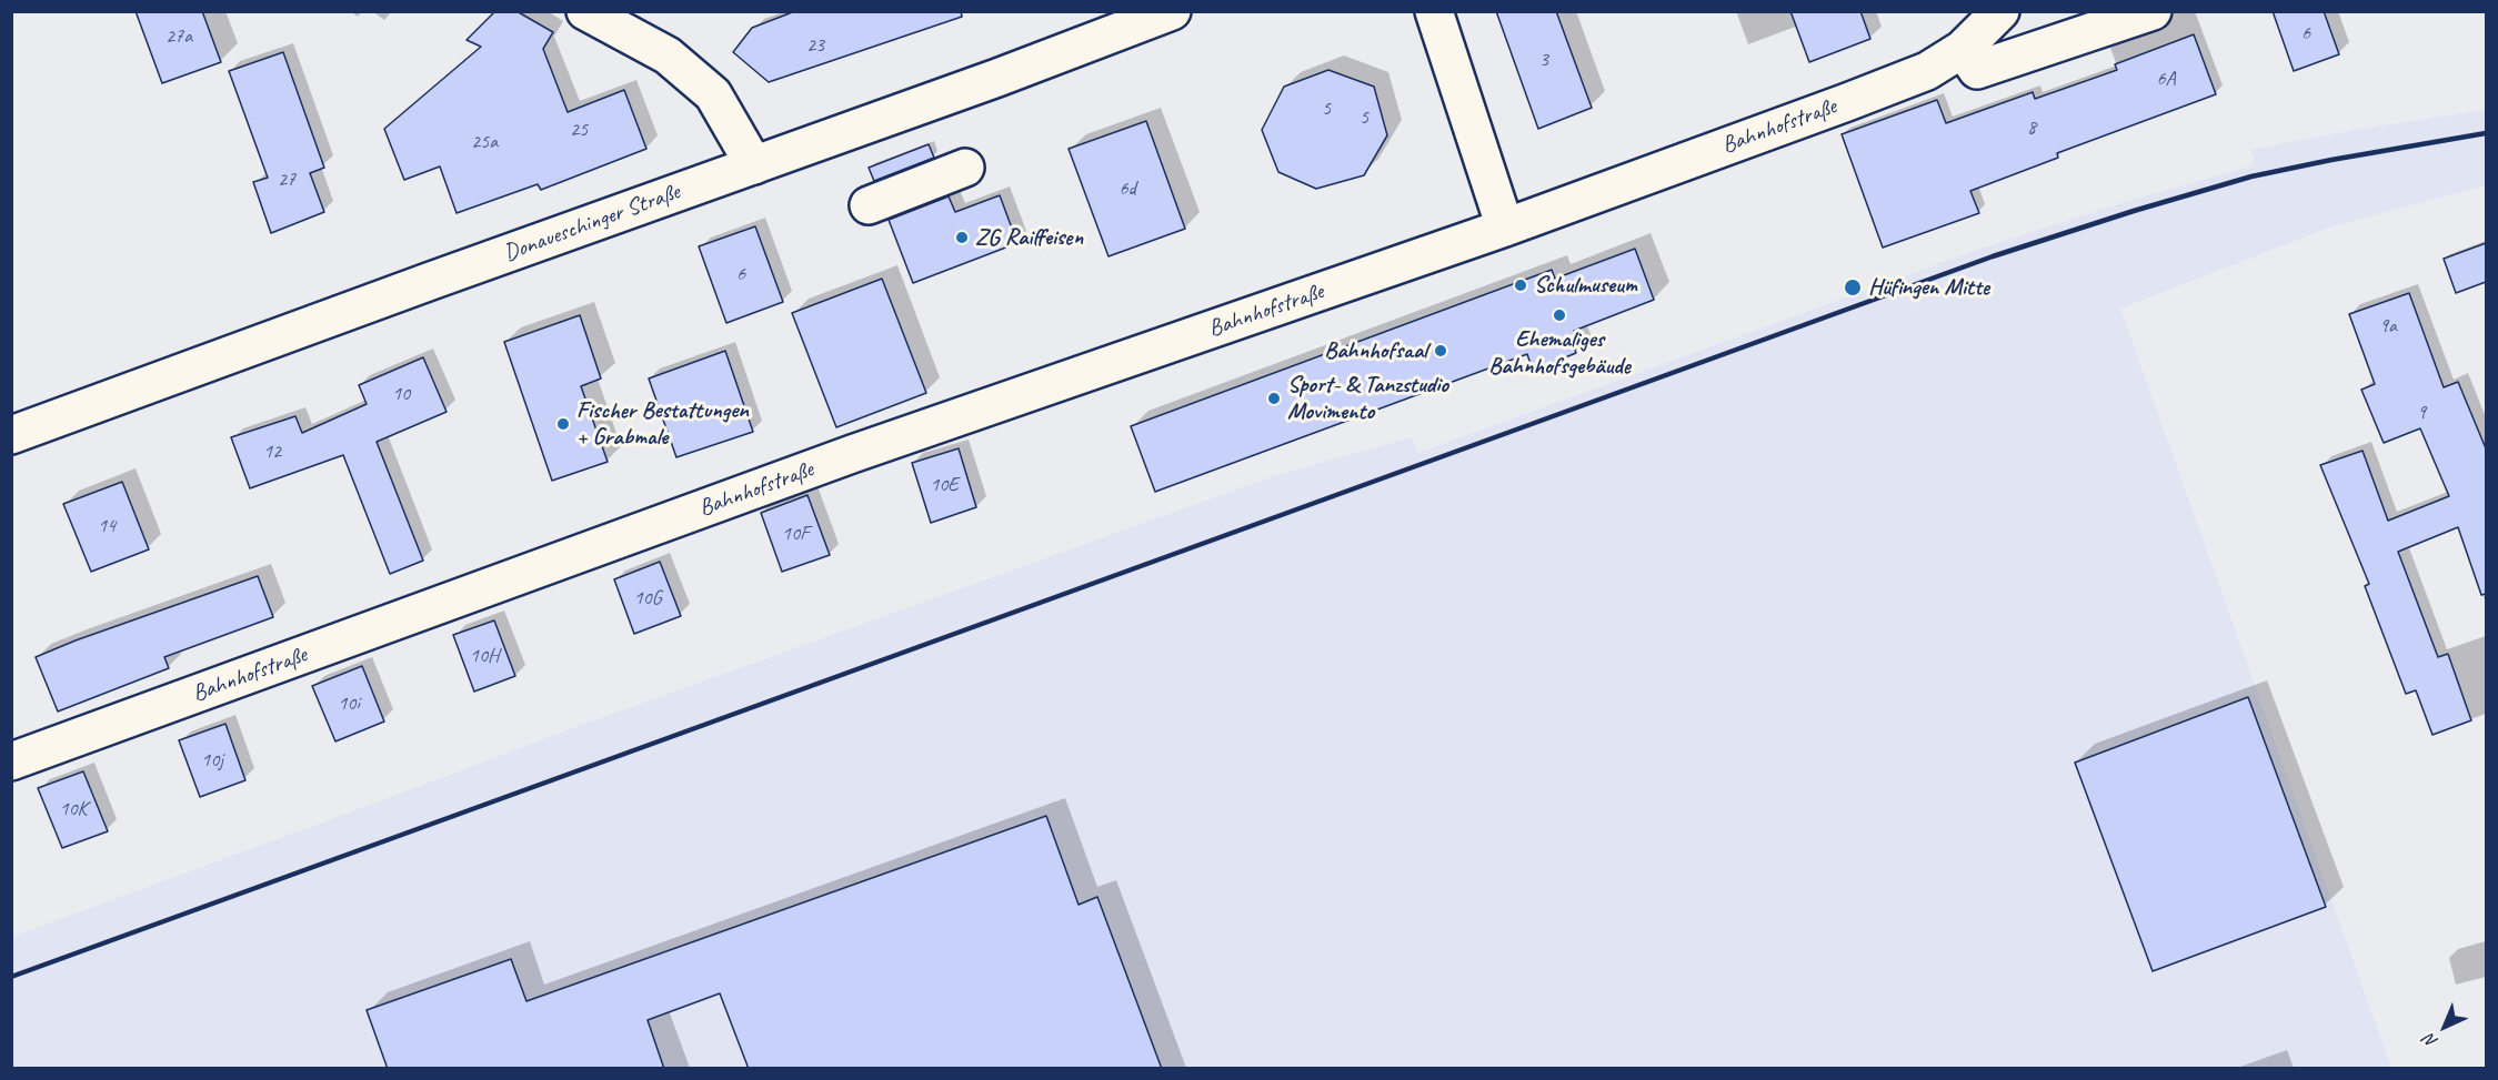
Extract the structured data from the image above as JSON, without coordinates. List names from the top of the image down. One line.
{"streets":{"street":["Bahnhofstraße","Donaueschinger Straße"]},"places":["ZG Raiffeisen","Schulmuseum","Hüfingen Mitte","Ehemaliges Bahnhofsgebäude","Bahnhofsaal","Sport- & Tanzstudio Movimento","Fischer Bestattungen + Grabmale"],"house_numbers":["6","27a","23","3","6A","5","5","8","25","25a","27","6d","6","9a","10","9","12","10E","14","10F","10G","10H","10i","10j","10K"],"north":"bottom left"}
